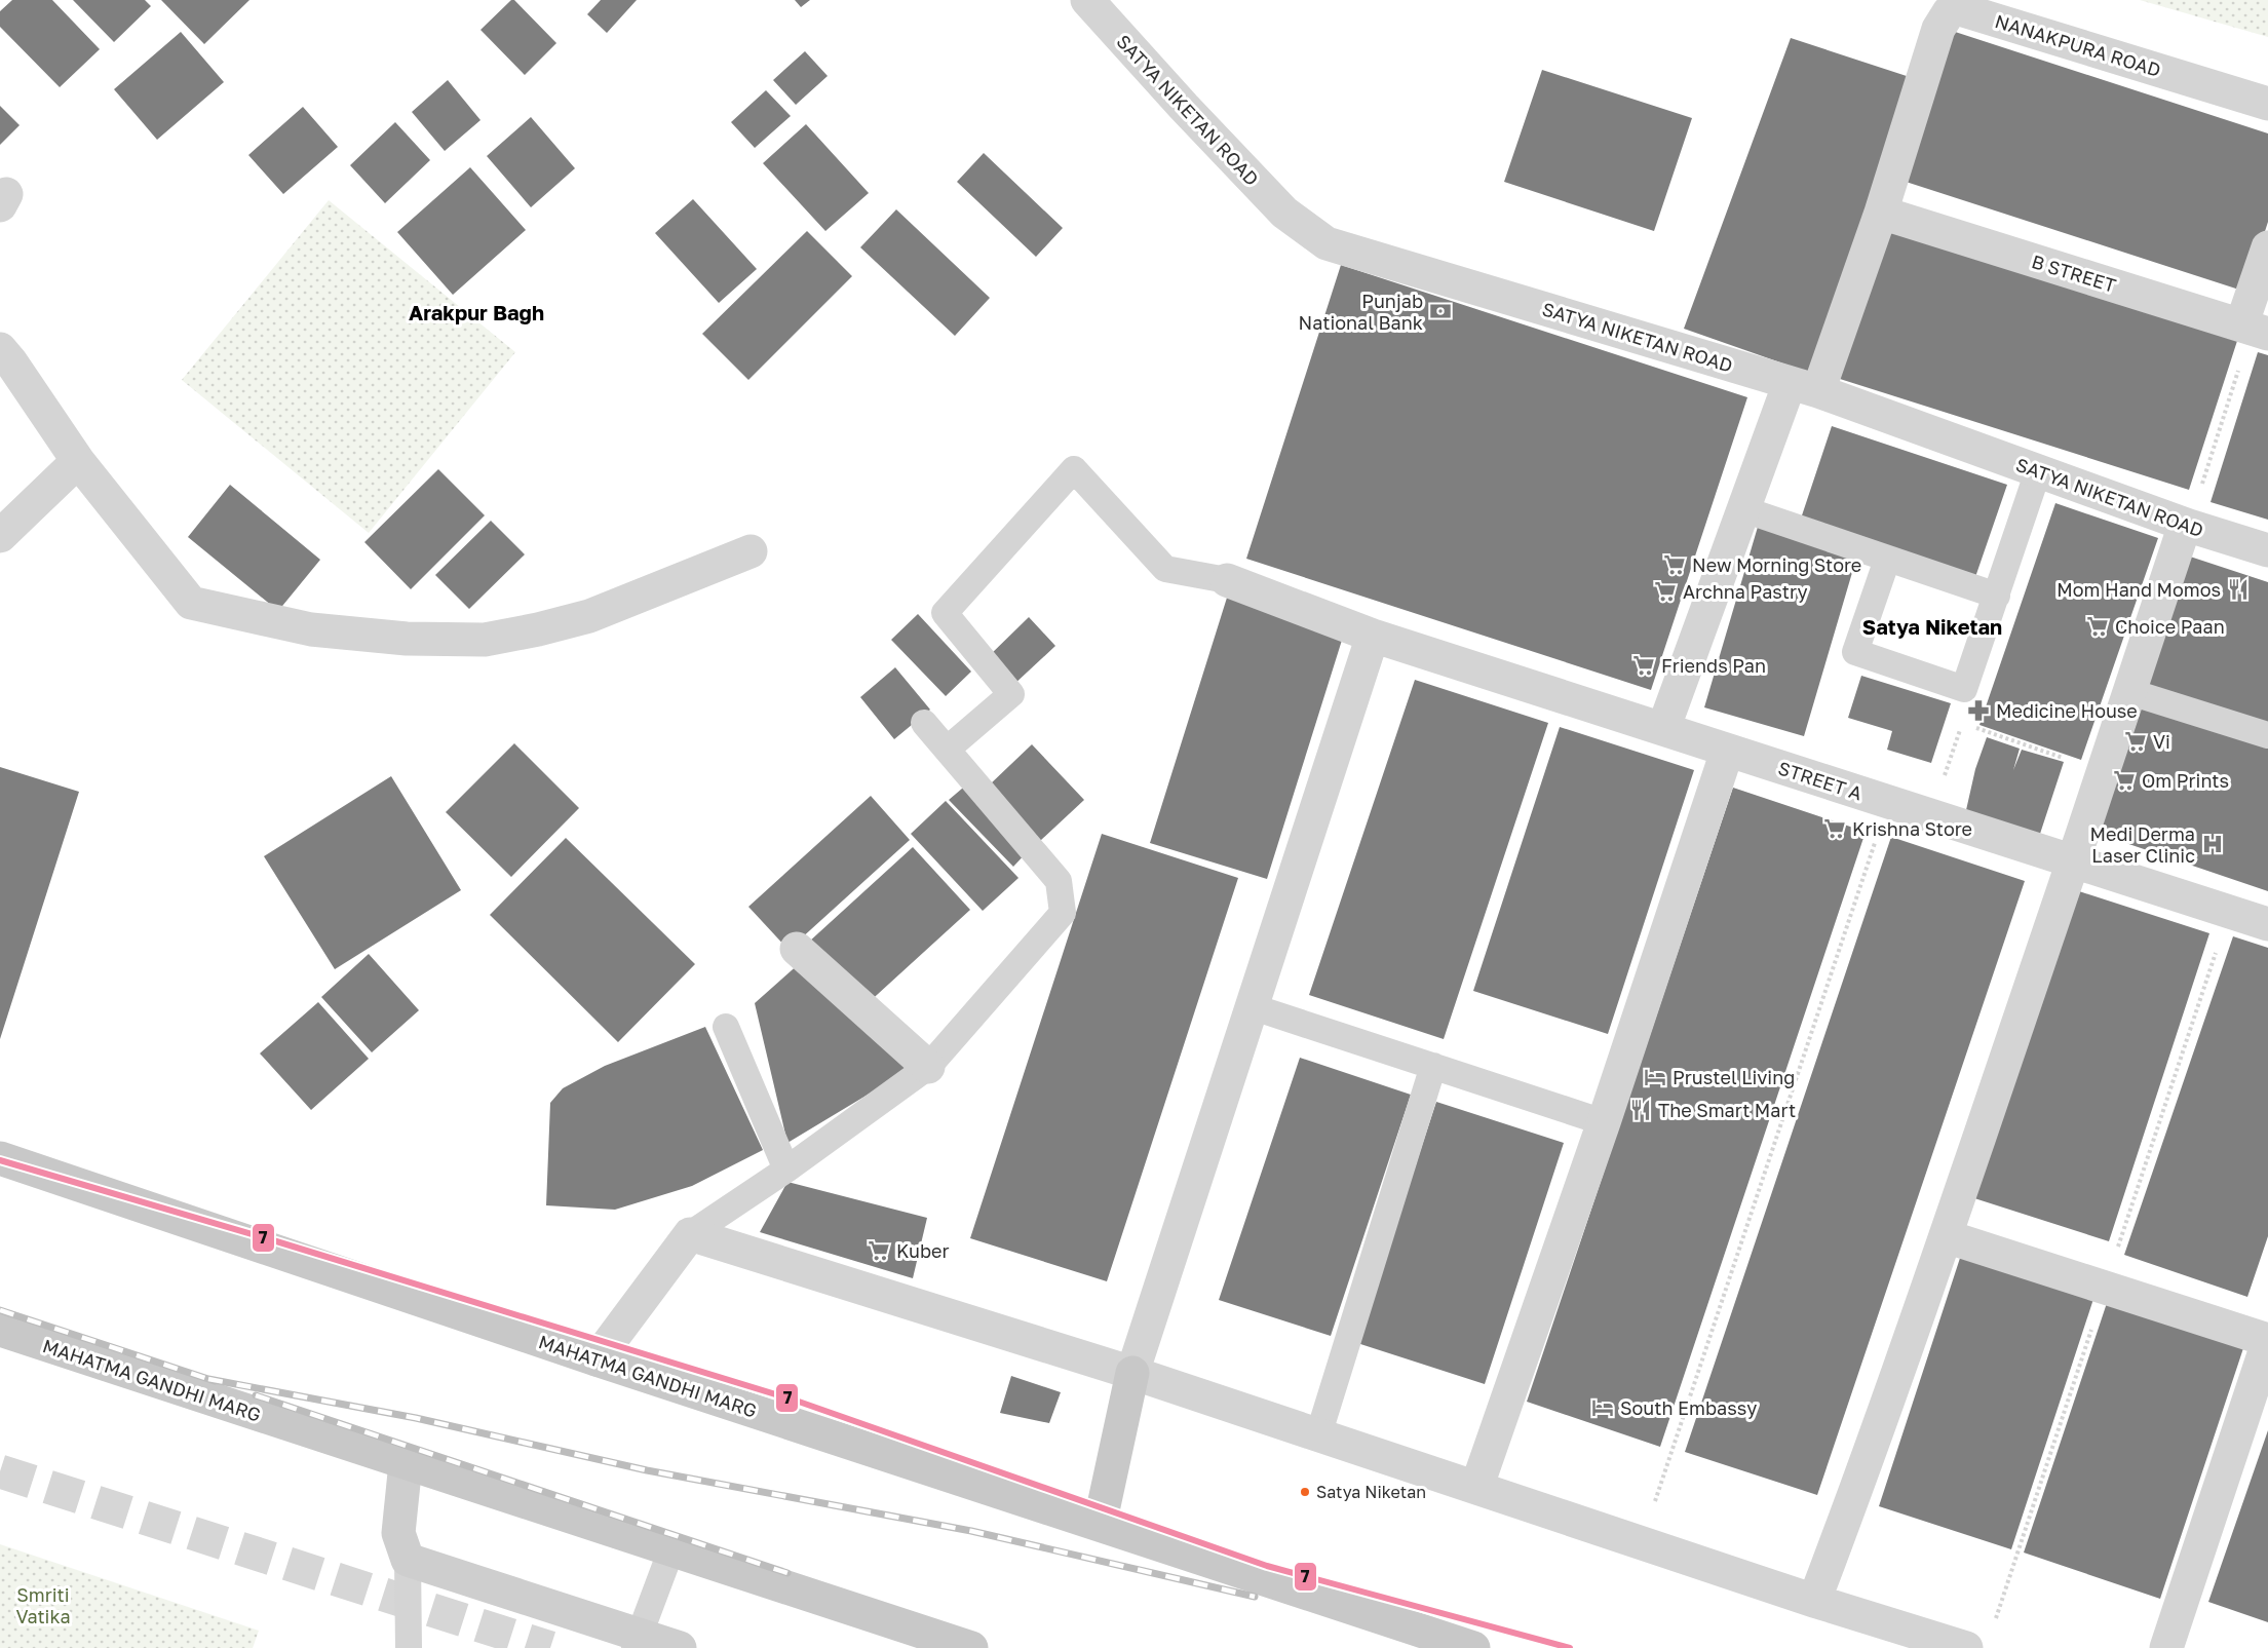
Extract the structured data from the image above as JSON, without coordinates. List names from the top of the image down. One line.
{"streets":{"main road":["MAHATMA GANDHI MARG"],"street":["NANAKPURA ROAD","SATYA NIKETAN ROAD","B STREET","STREET A"]},"crossings":[["NANAKPURA ROAD","B STREET"]],"districts":["Arakpur Bagh","Satya Niketan"],"parks":["Smriti Vatika"],"places":{"bank":["Punjab National Bank"],"supermarket":["New Morning Store","Archna Pastry","Choice Paan","Friends Pan","Vi","Om Prints","Krishna Store","Kuber"],"restaurant":["Mom Hand Momos","The Smart Mart"],"pharmacy":["Medicine House"],"hospital":["Medi Derma Laser Clinic"],"hotel":["Prustel Living","South Embassy"],"other":["Satya Niketan"]},"lines":["transit line 7"]}
